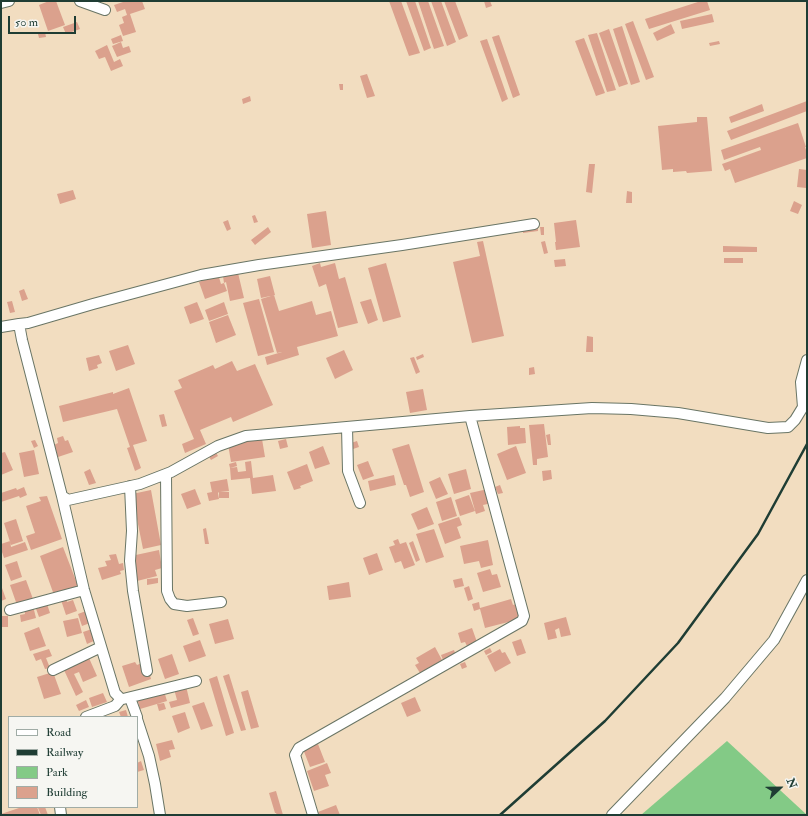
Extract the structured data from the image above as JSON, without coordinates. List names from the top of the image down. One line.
{"legend":["Road","Railway","Park","Building"],"scale_bar":"50 m","north":"right"}
